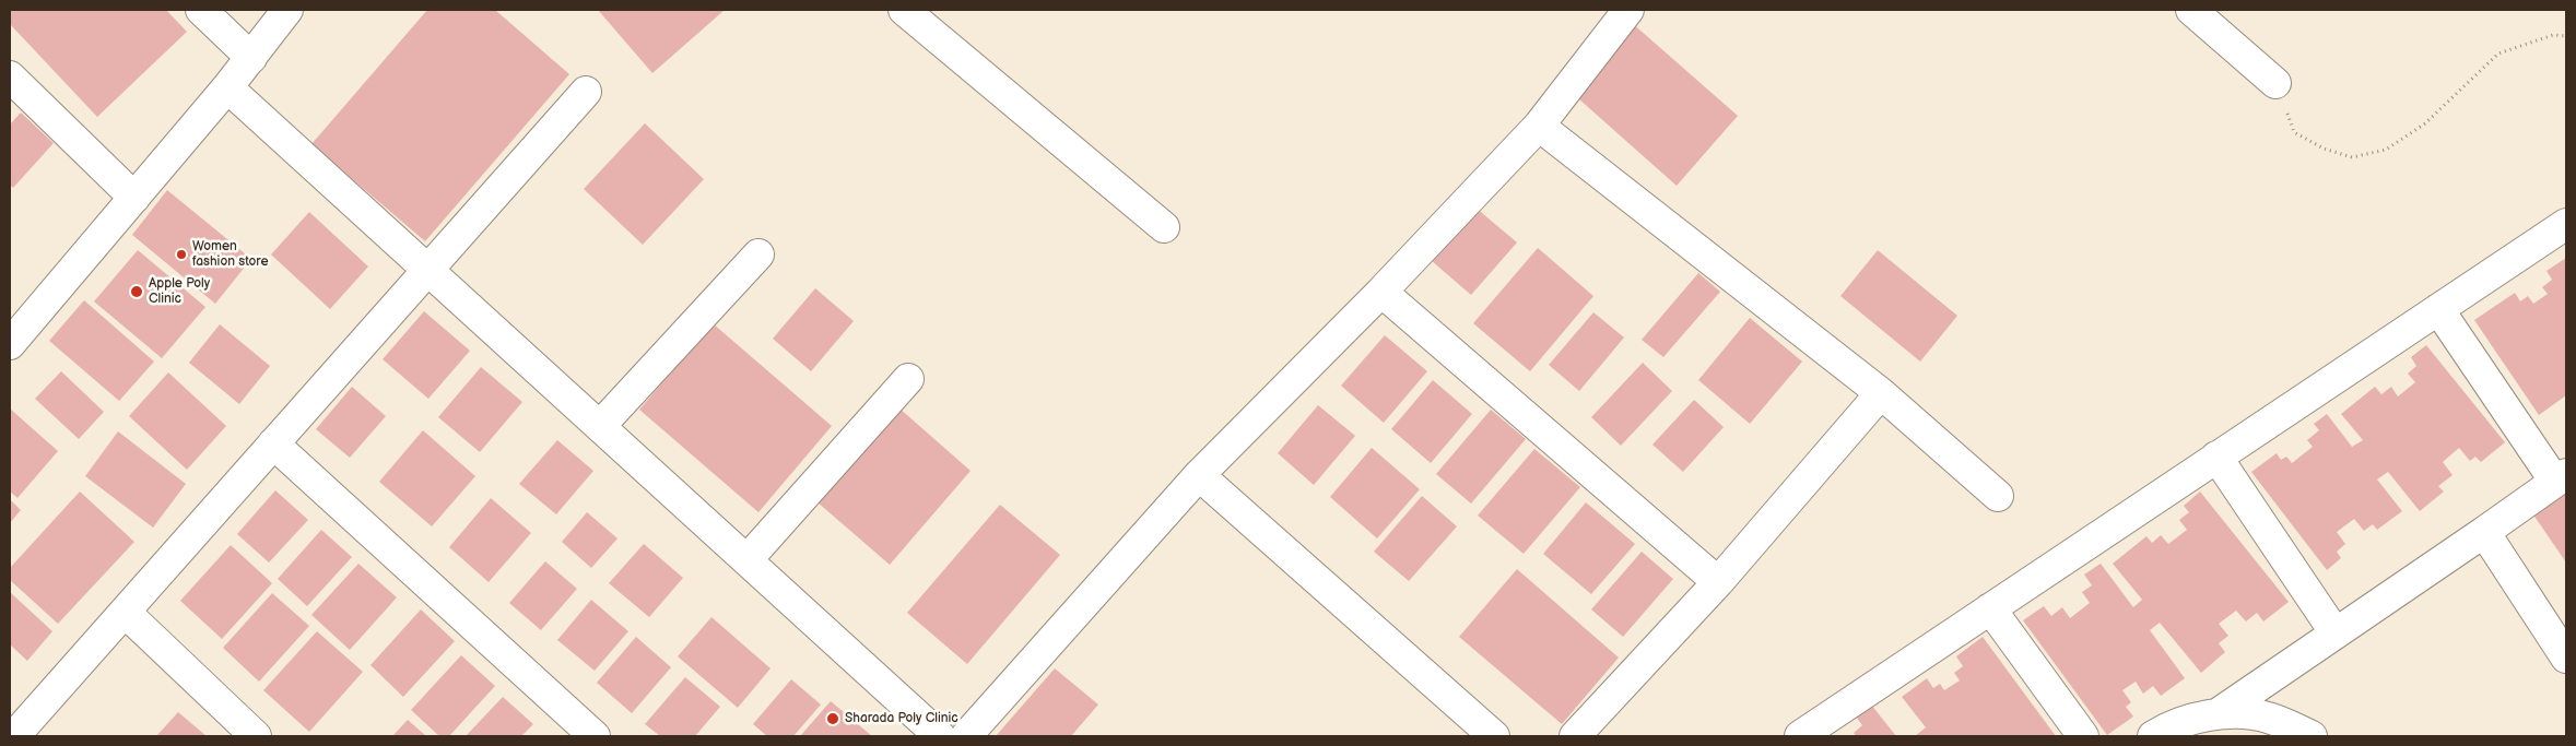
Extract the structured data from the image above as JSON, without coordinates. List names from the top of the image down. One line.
{"places":["Women fashion store","Apple Poly Clinic","Sharada Poly Clinic"]}
